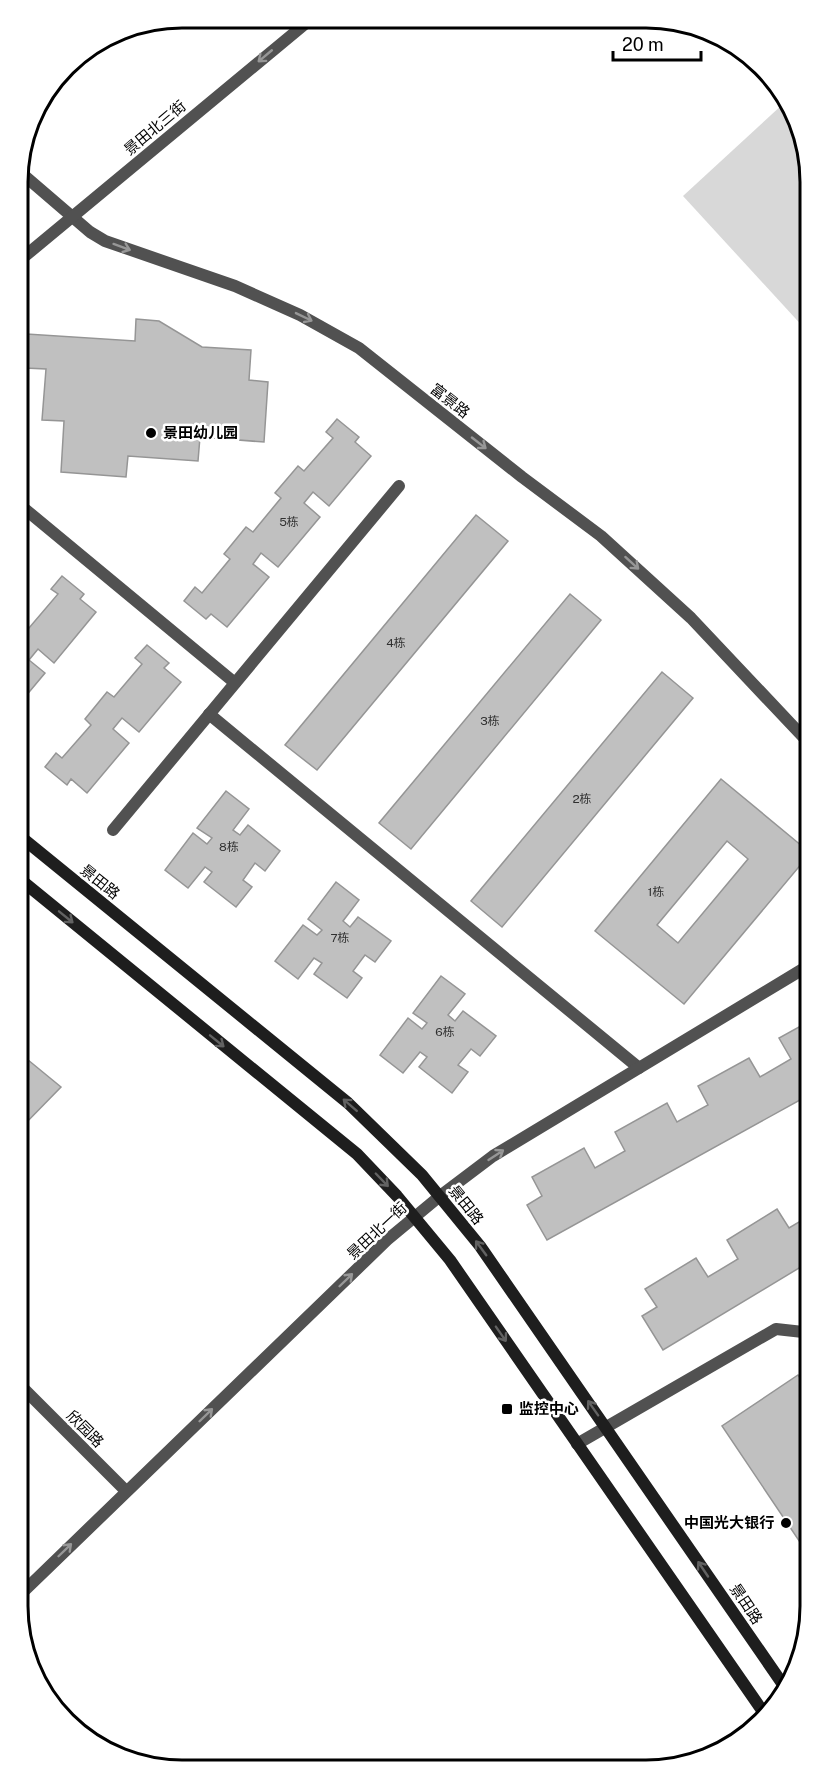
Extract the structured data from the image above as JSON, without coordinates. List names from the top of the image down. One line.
{"streets":{"main road":["景田路"],"street":["景田北三街","富景路","景田北一街","欣园路"]},"crossings":[["景田北三街","富景路"],["景田路","景田北一街"],["景田北一街","欣园路"]],"one_way":["景田北三街","富景路","景田北一街"],"places":{"other":["景田幼儿园","中国光大银行"],"transit":["监控中心"]},"house_numbers":["5栋","4栋","3栋","2栋","8栋","1栋","7栋","6栋"],"scale_bar":"20 m"}
